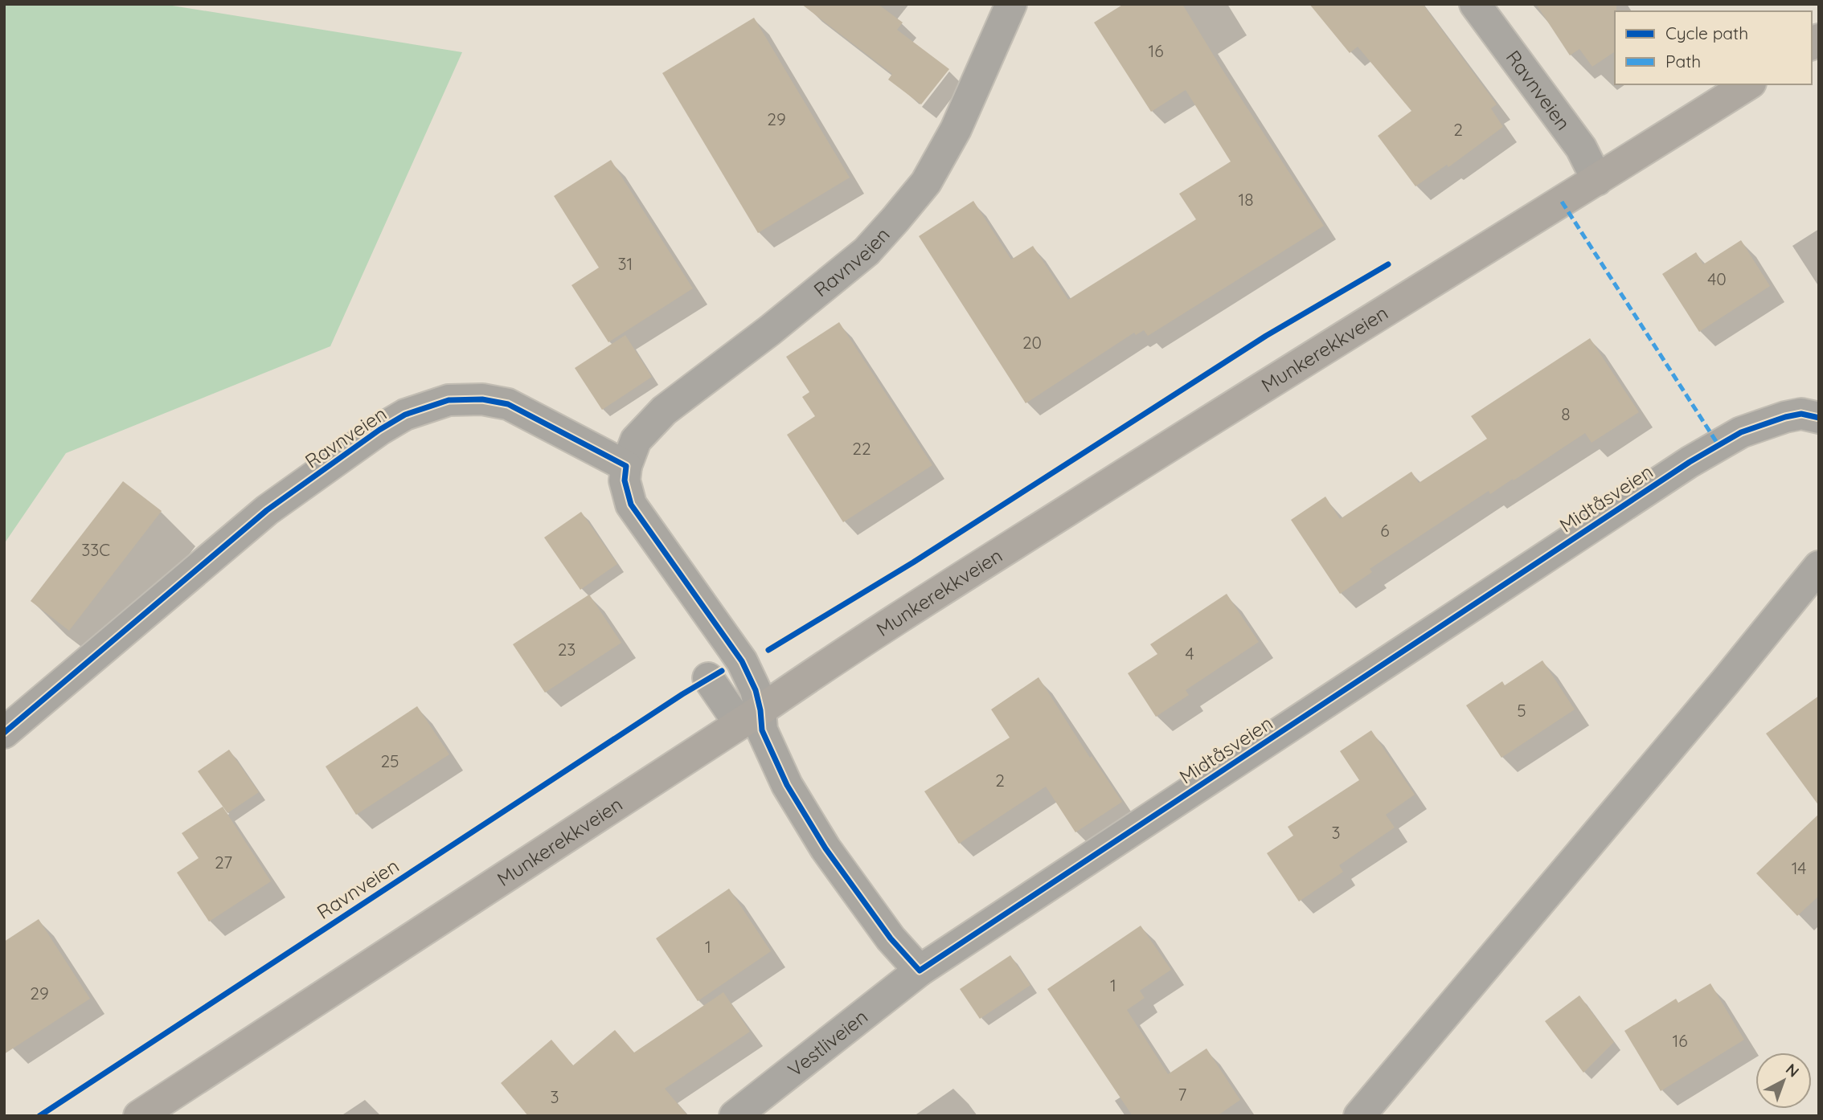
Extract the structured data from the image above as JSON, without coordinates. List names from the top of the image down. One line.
{"streets":{"main road":["Munkerekkveien"],"street":["Ravnveien","Midtåsveien","Vestliveien"]},"crossings":[["Ravnveien","Munkerekkveien"],["Midtåsveien","Vestliveien"]],"house_numbers":["16","29","2","18","31","40","20","8","22","6","33C","23","4","5","25","2","3","27","14","1","1","29","16","7","3"],"legend":["Cycle path","Path"],"north":"top right"}
